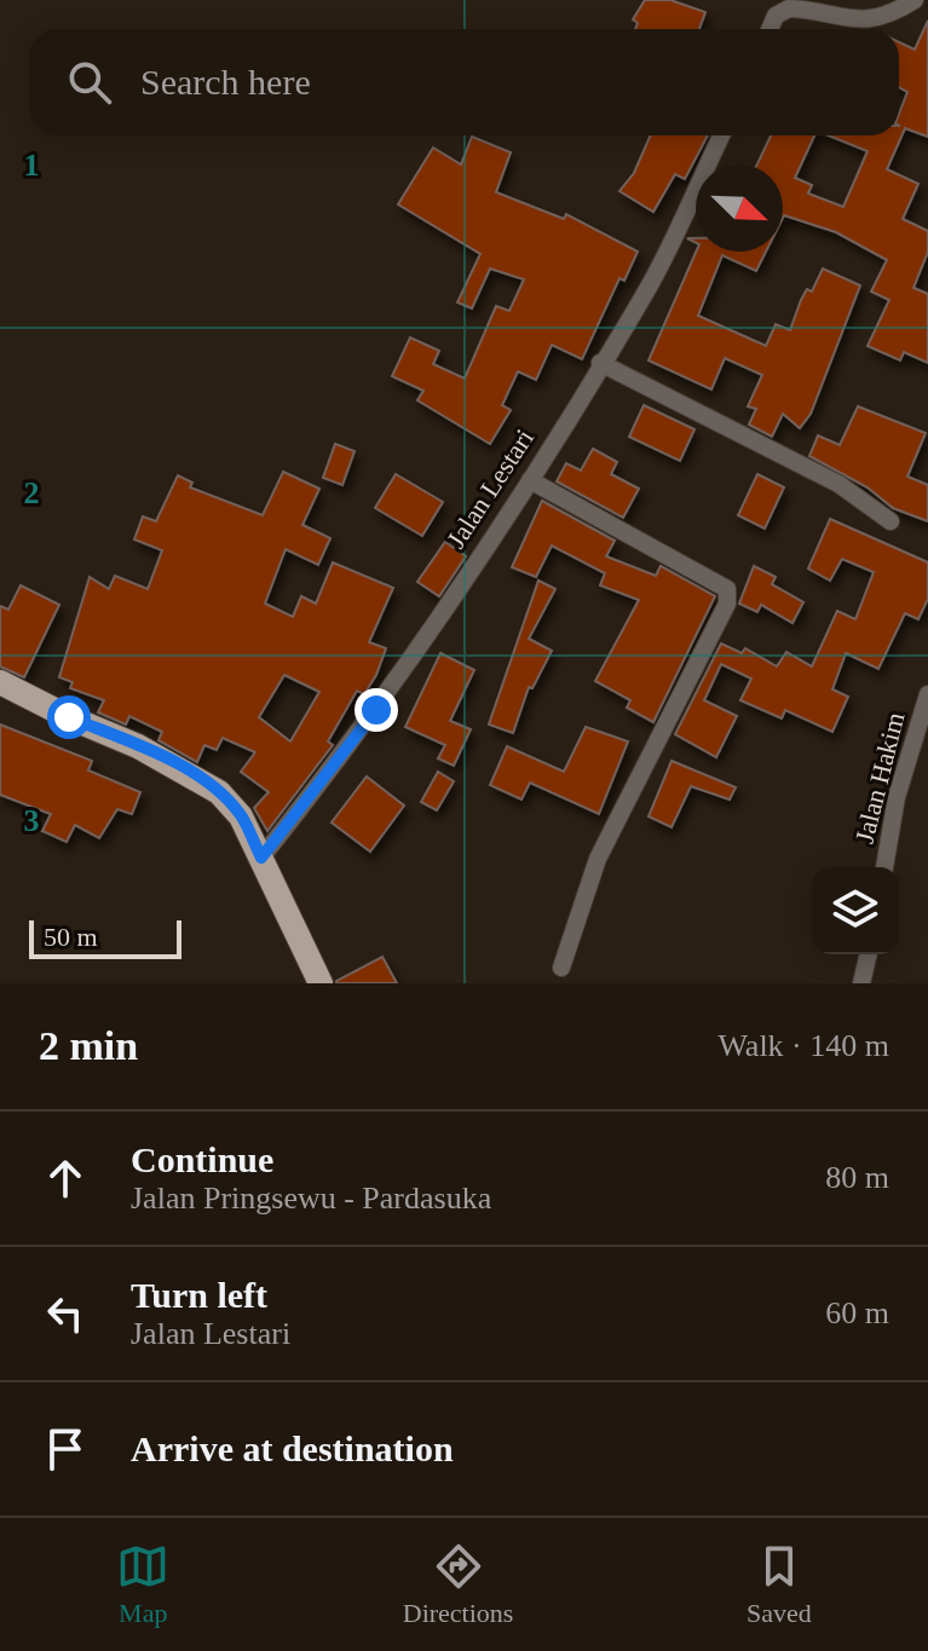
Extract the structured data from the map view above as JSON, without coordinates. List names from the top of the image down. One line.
{"streets":{"street":["Jalan Lestari","Jalan Hakim"]},"scale_bar":"50 m","north":"bottom right","page":{"search":"Search here","scale":"50 m","heading":["2 min","Walk · 140 m"],"list":[["Continue","Jalan Pringsewu - Pardasuka","80 m"],["Turn left","Jalan Lestari","60 m"],"Arrive at destination"],"nav":["Map","Directions","Saved"]},"grid":{"rows":["1","2","3"]}}
